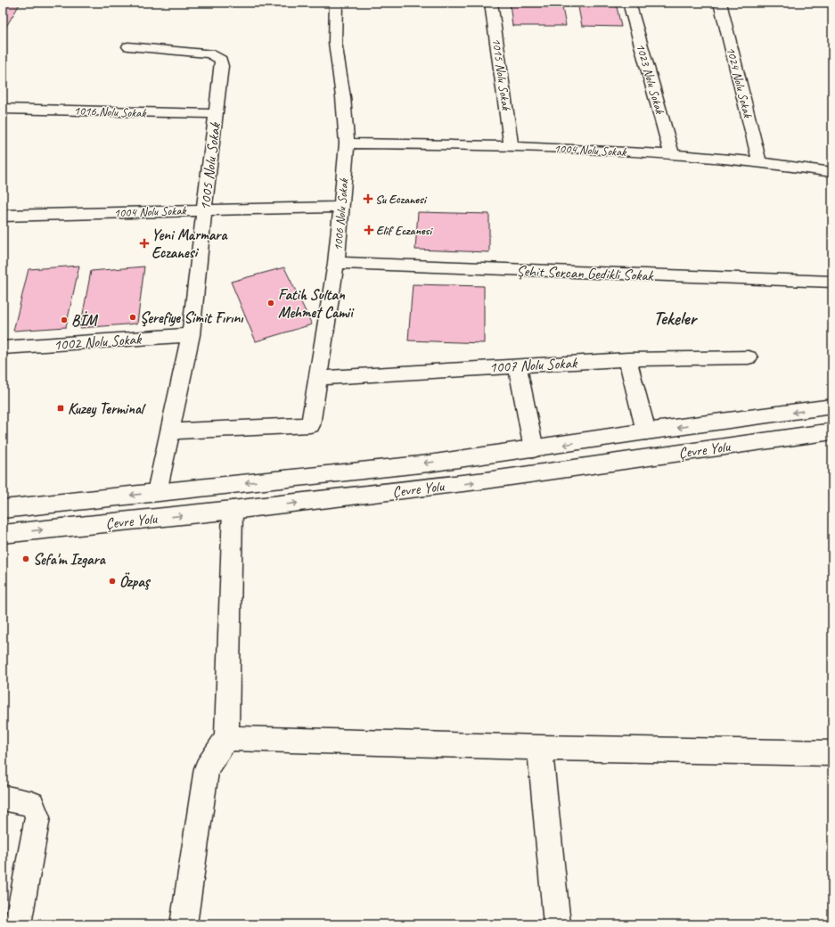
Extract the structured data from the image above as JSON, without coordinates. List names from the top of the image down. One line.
{"streets":{"street":["1015 Nolu Sokak","1023 Nolu Sokak","1024 Nolu Sokak","1016 Nolu Sokak","1004 Nolu Sokak","1005 Nolu Sokak","1006 Nolu Sokak","Şehit Sercan Gedikli Sokak","1002 Nolu Sokak","1007 Nolu Sokak","Çevre Yolu"]},"crossings":[["1015 Nolu Sokak","1004 Nolu Sokak"],["1023 Nolu Sokak","1004 Nolu Sokak"],["1024 Nolu Sokak","1004 Nolu Sokak"],["1016 Nolu Sokak","1005 Nolu Sokak"],["1004 Nolu Sokak","1005 Nolu Sokak"],["1004 Nolu Sokak","1006 Nolu Sokak"],["1005 Nolu Sokak","1006 Nolu Sokak"],["1005 Nolu Sokak","1002 Nolu Sokak"],["1005 Nolu Sokak","Çevre Yolu"],["1006 Nolu Sokak","Şehit Sercan Gedikli Sokak"],["1006 Nolu Sokak","1007 Nolu Sokak"]],"districts":["Tekeler"],"places":{"health":["Su Eczanesi","Elif Eczanesi","Yeni Marmara Eczanesi"],"other":["Fatih Sultan Mehmet Camii","Şerefiye Simit Fırını","BİM","Sefa'm Izgara","Özpaş"],"transit":["Kuzey Terminal"]}}
